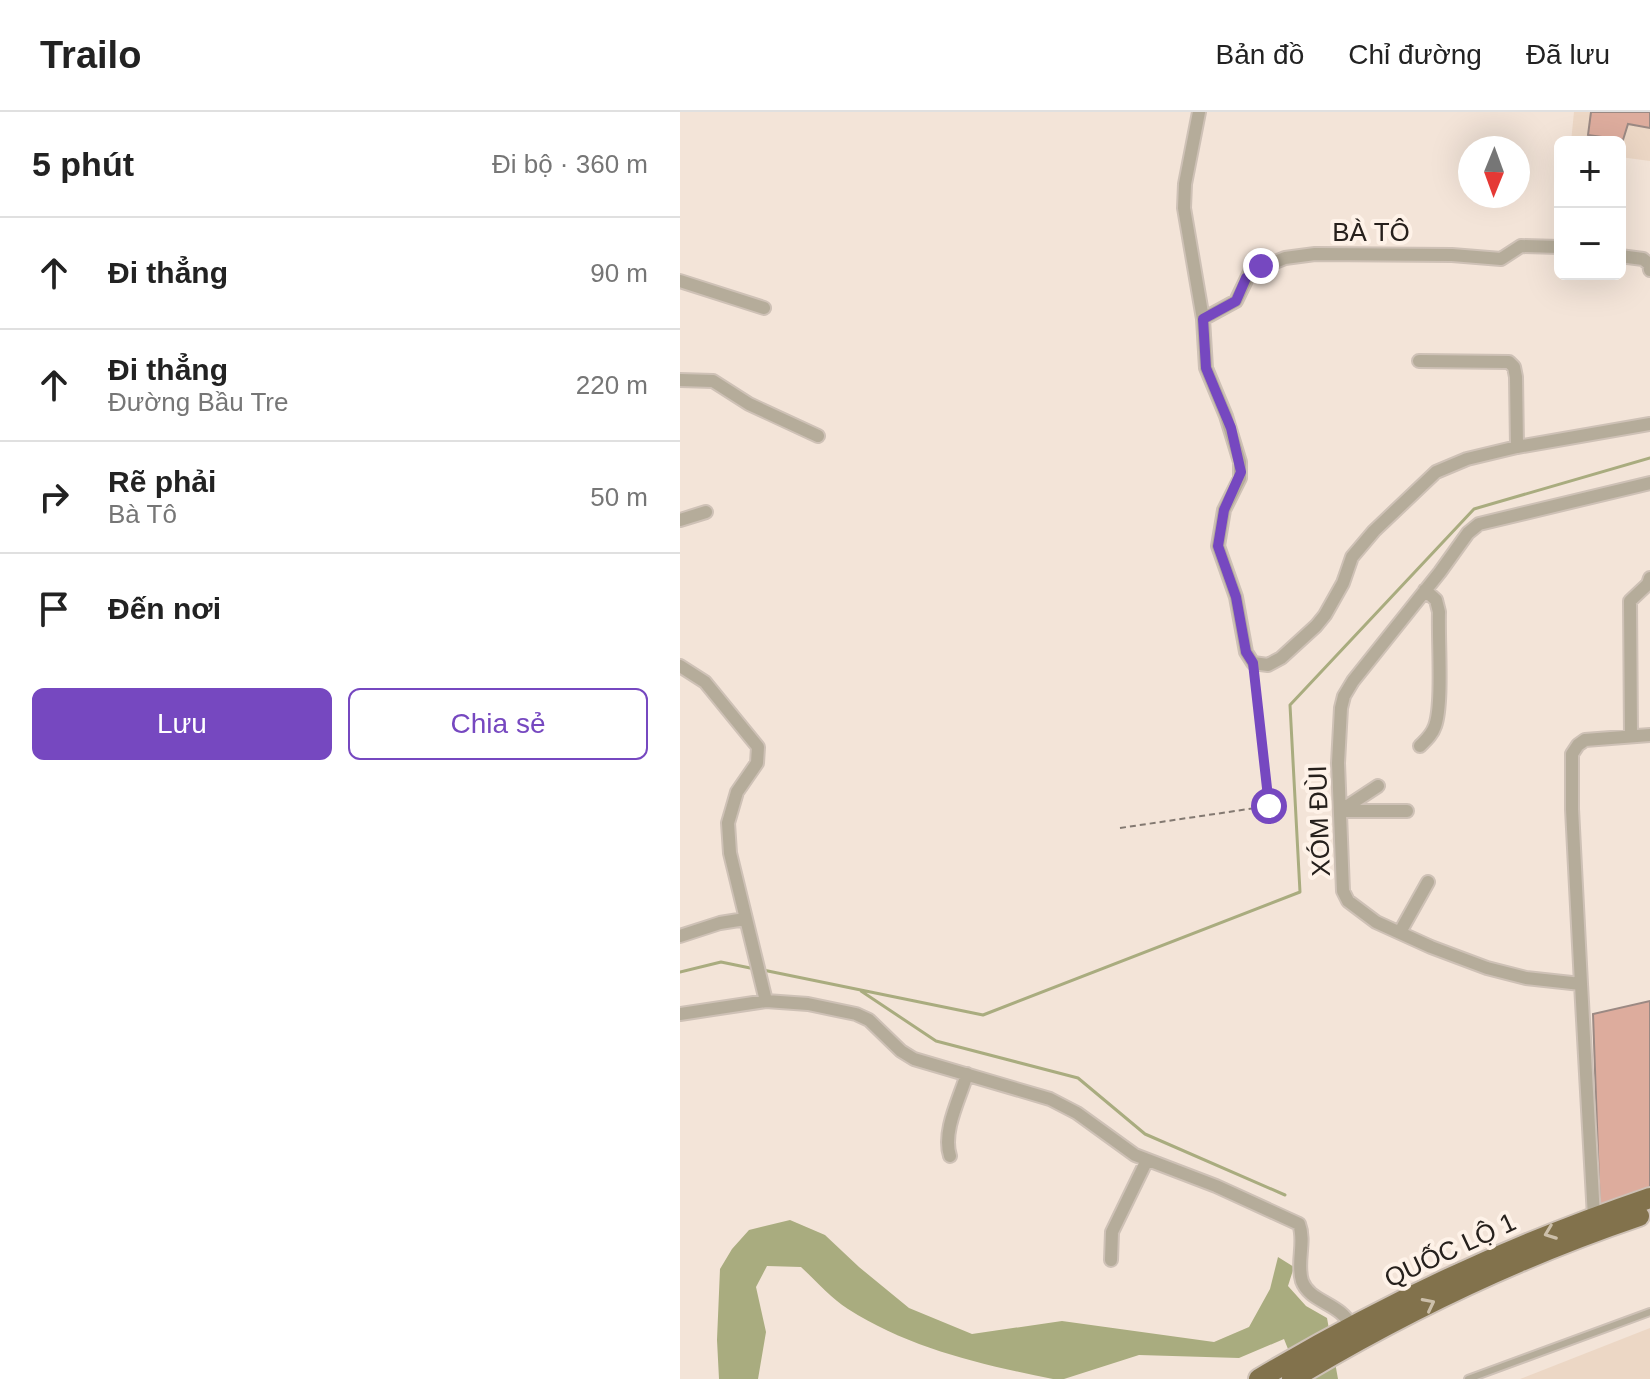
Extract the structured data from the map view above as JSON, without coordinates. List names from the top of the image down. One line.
{"streets":{"highway":["QUỐC LỘ 1"],"street":["BÀ TÔ","XÓM ĐÙI"]},"north":"bottom","page":{"header":"Trailo","nav":["Bản đồ","Chỉ đường","Đã lưu"],"heading":["5 phút","Đi bộ · 360 m"],"map_buttons":["+","−"],"list":[["Đi thẳng","90 m"],["Đi thẳng","Đường Bầu Tre","220 m"],["Rẽ phải","Bà Tô","50 m"],"Đến nơi"],"buttons":["Lưu","Chia sẻ"]}}
